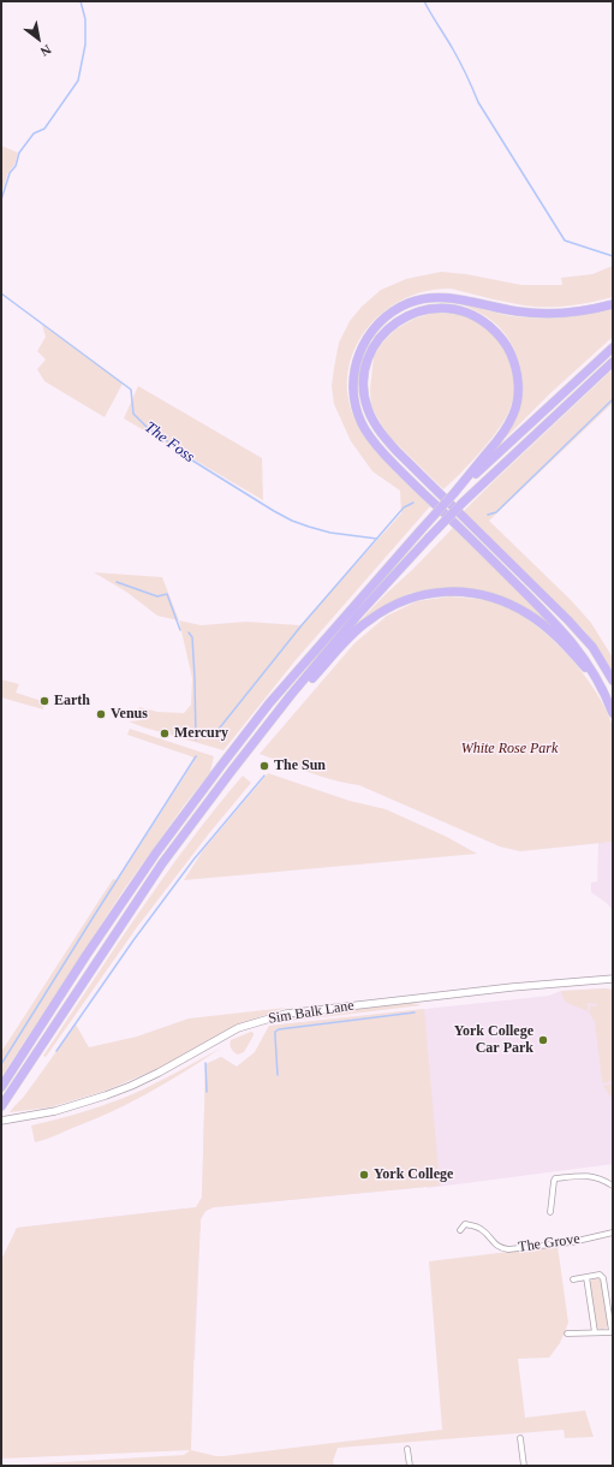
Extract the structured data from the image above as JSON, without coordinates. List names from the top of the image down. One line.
{"streets":{"street":["Sim Balk Lane","The Grove"]},"water":["The Foss"],"parks":["White Rose Park"],"places":["Earth","Venus","Mercury","The Sun","York College Car Park","York College"],"north":"bottom right"}
